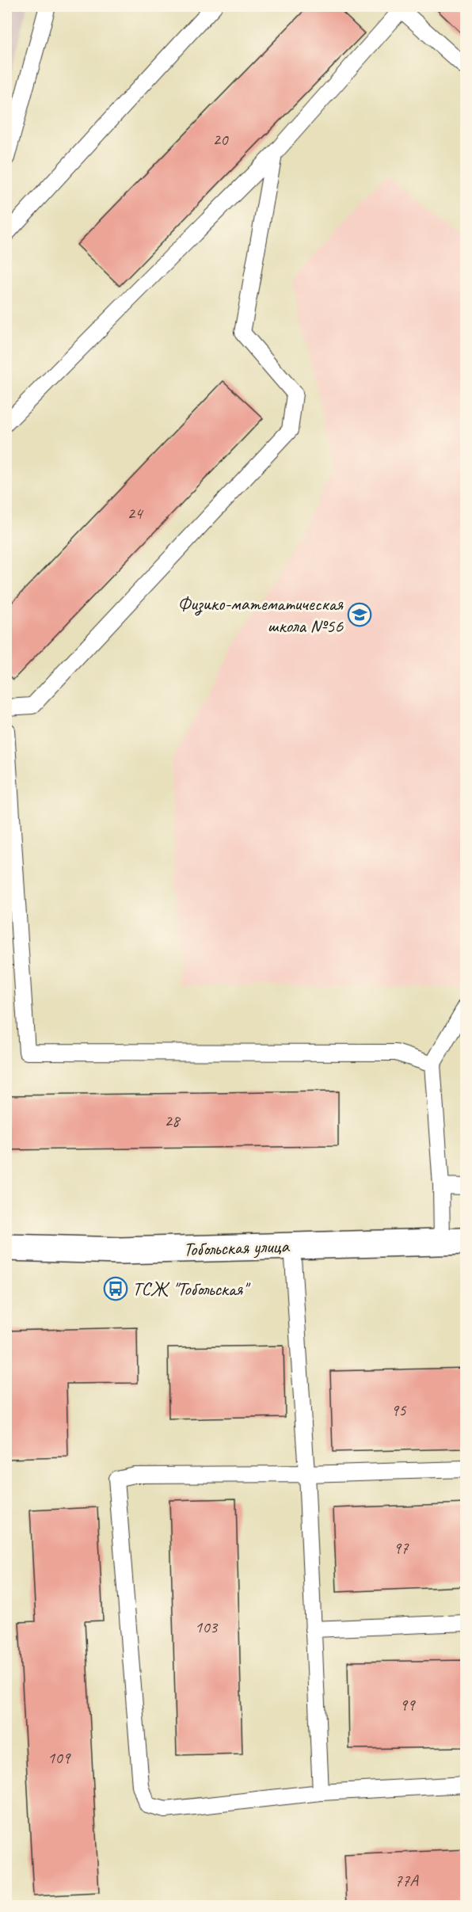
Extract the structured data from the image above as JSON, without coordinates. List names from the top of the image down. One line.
{"streets":{"street":["Тобольская улица"]},"places":{"school or university":["Физико-математическая школа №56"],"bus stop":["ТСЖ \"Тобольская\""]},"house_numbers":["20","24","28","95","97","103","99","109","77А"]}
